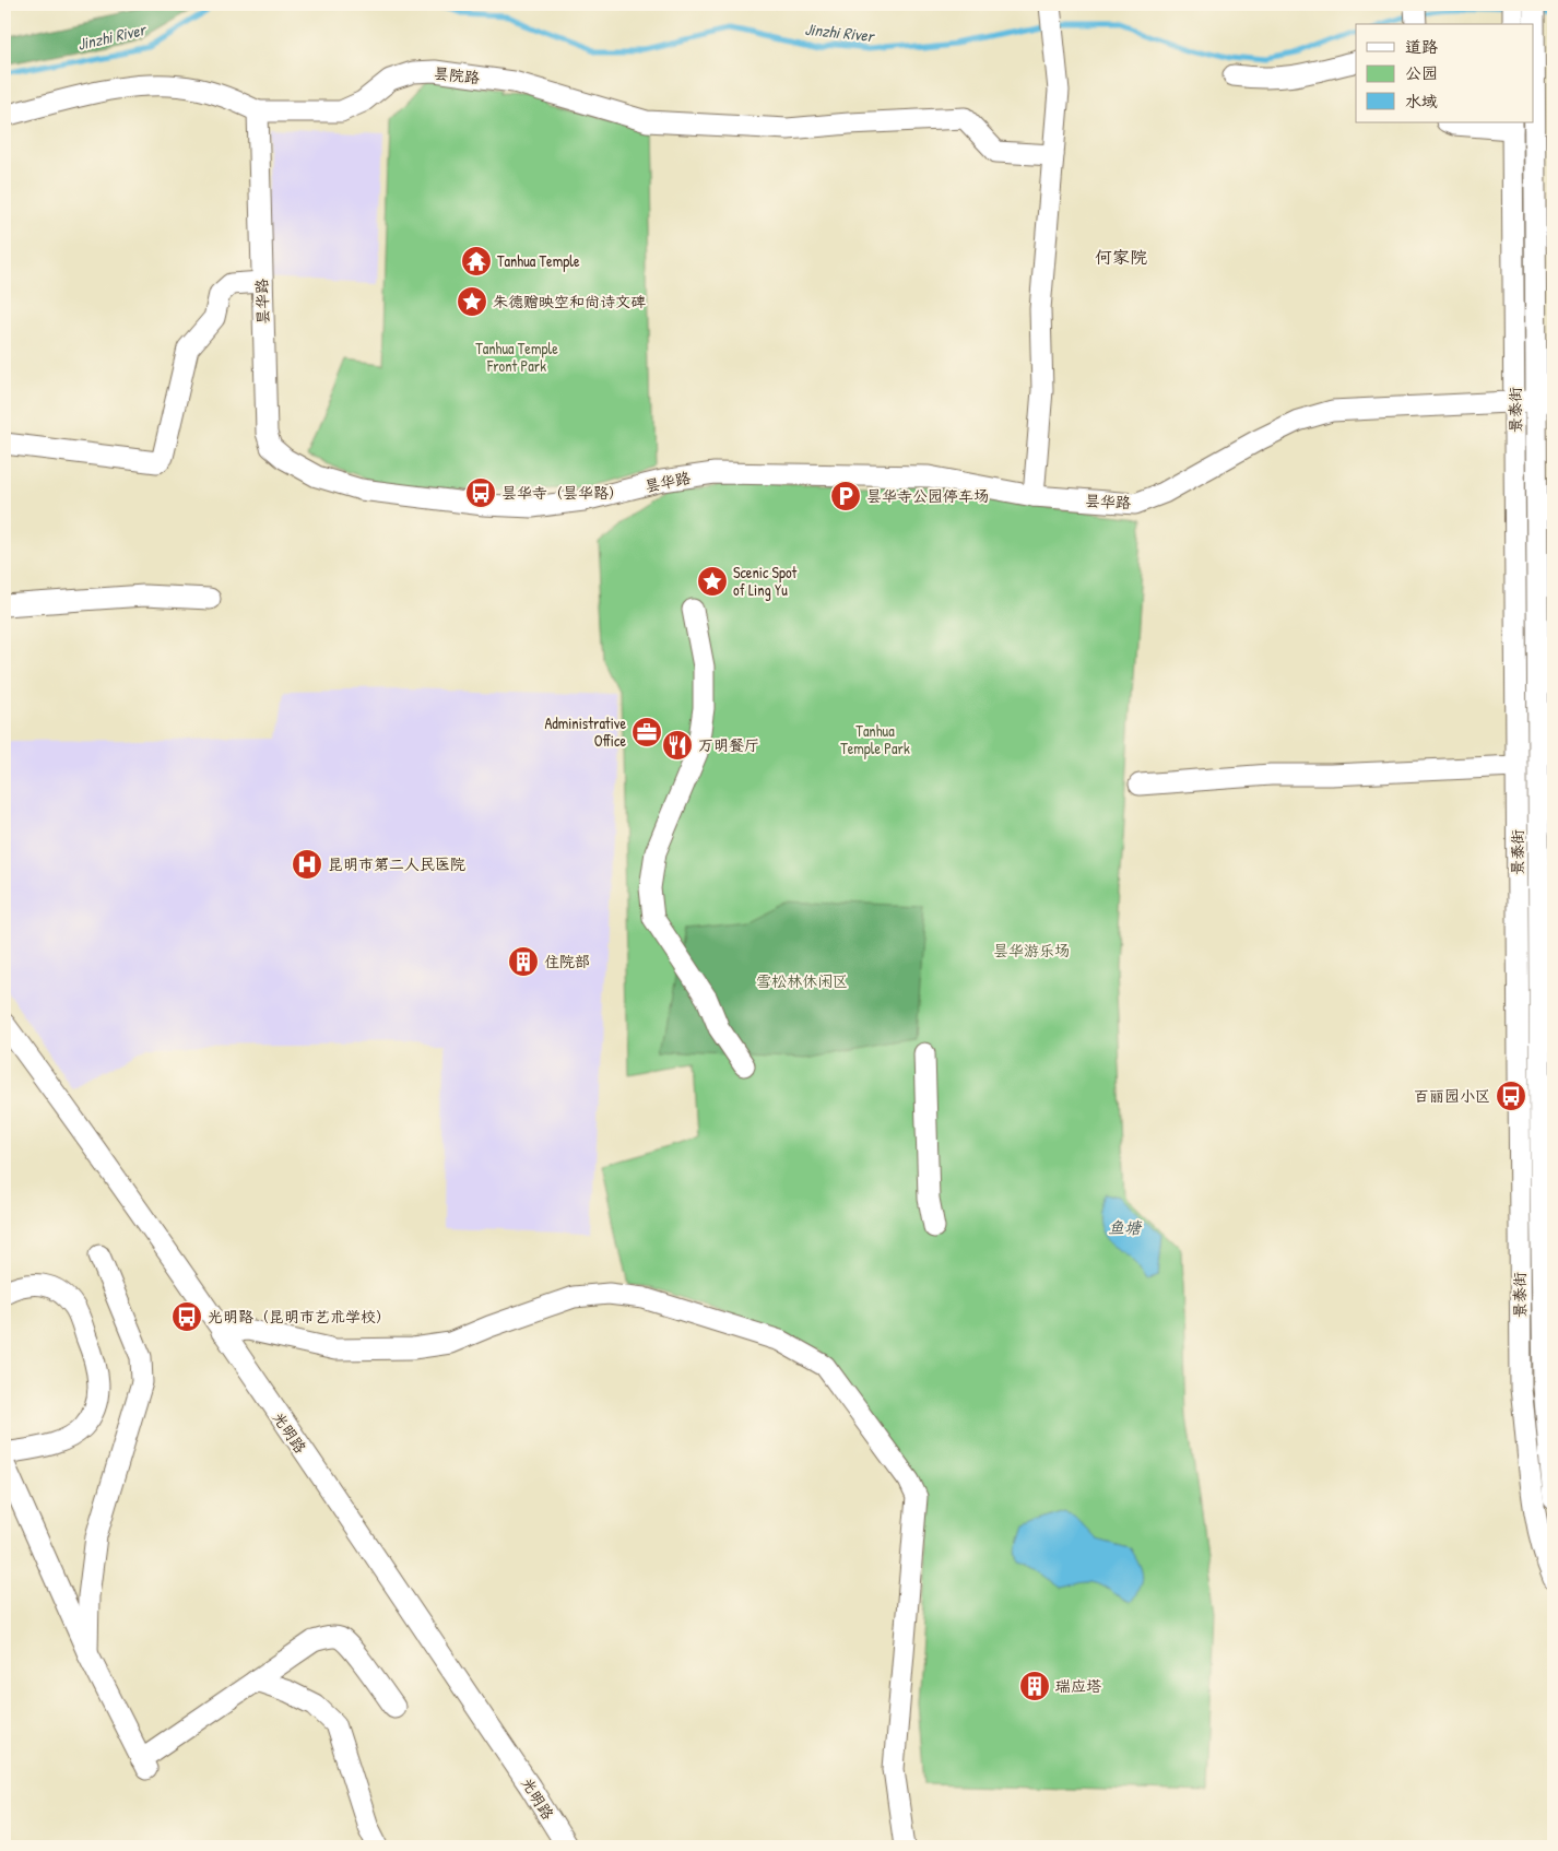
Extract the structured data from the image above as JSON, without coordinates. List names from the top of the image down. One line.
{"streets":{"street":["昙院路","昙华路","景泰街","光明路"]},"crossings":[["昙院路","昙华路"],["昙华路","景泰街"]],"districts":["何家院"],"water":["Jinzhi River","鱼塘"],"parks":["Tanhua Temple Front Park","Tanhua Temple Park","昙华游乐场","雪松林休闲区"],"places":{"temple":["Tanhua Temple"],"place":["朱德赠映空和尚诗文碑","Scenic Spot of Ling Yu"],"bus stop":["昙华寺（昙华路）","百丽园小区","光明路（昆明市艺术学校）"],"parking":["昙华寺公园停车场"],"office":["Administrative Office"],"restaurant":["万明餐厅"],"hospital":["昆明市第二人民医院"],"building":["住院部","瑞应塔"]},"legend":["道路","公园","水域"]}
